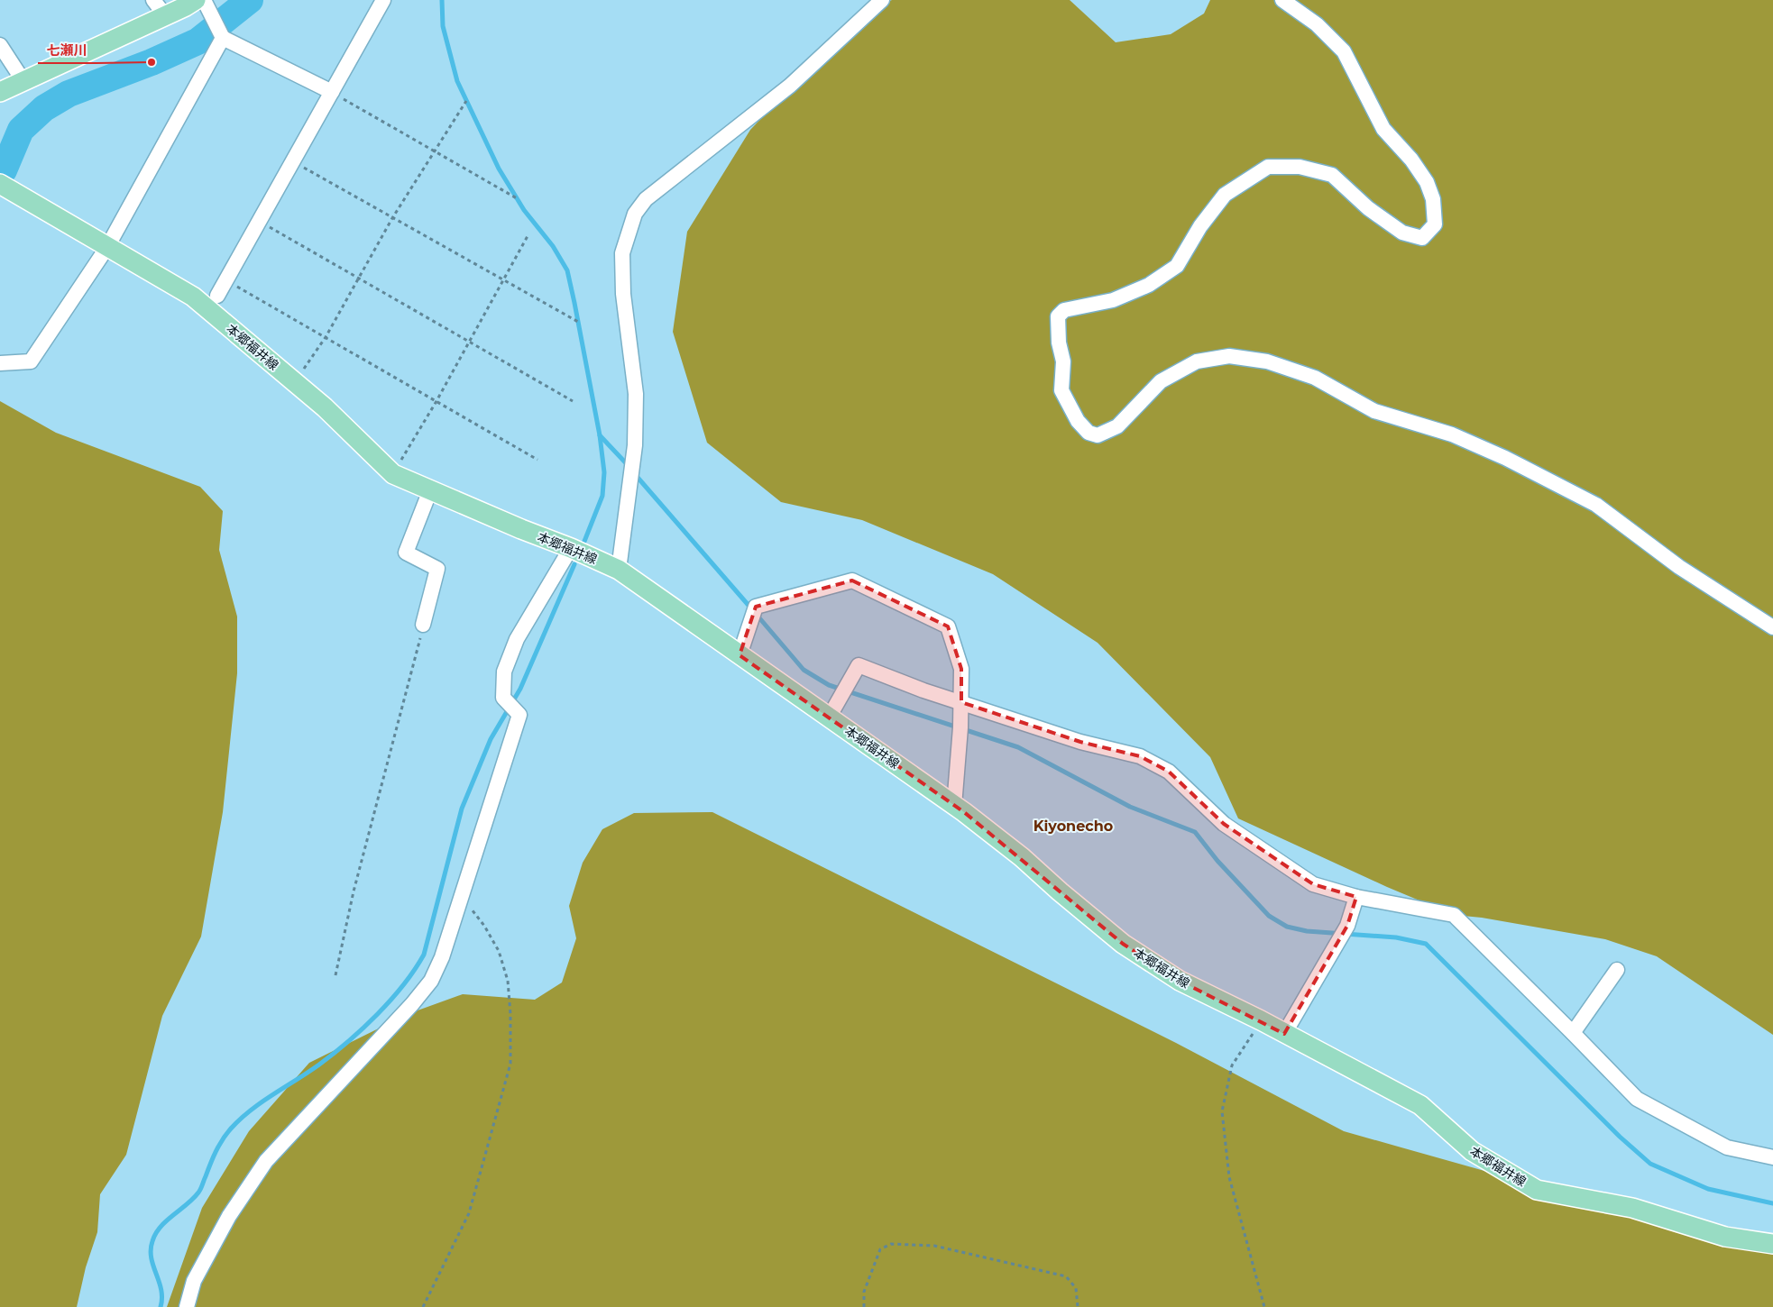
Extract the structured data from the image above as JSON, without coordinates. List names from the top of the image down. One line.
{"streets":{"main road":["本郷福井線"]},"districts":["Kiyonecho"],"places":["七瀬川"]}
